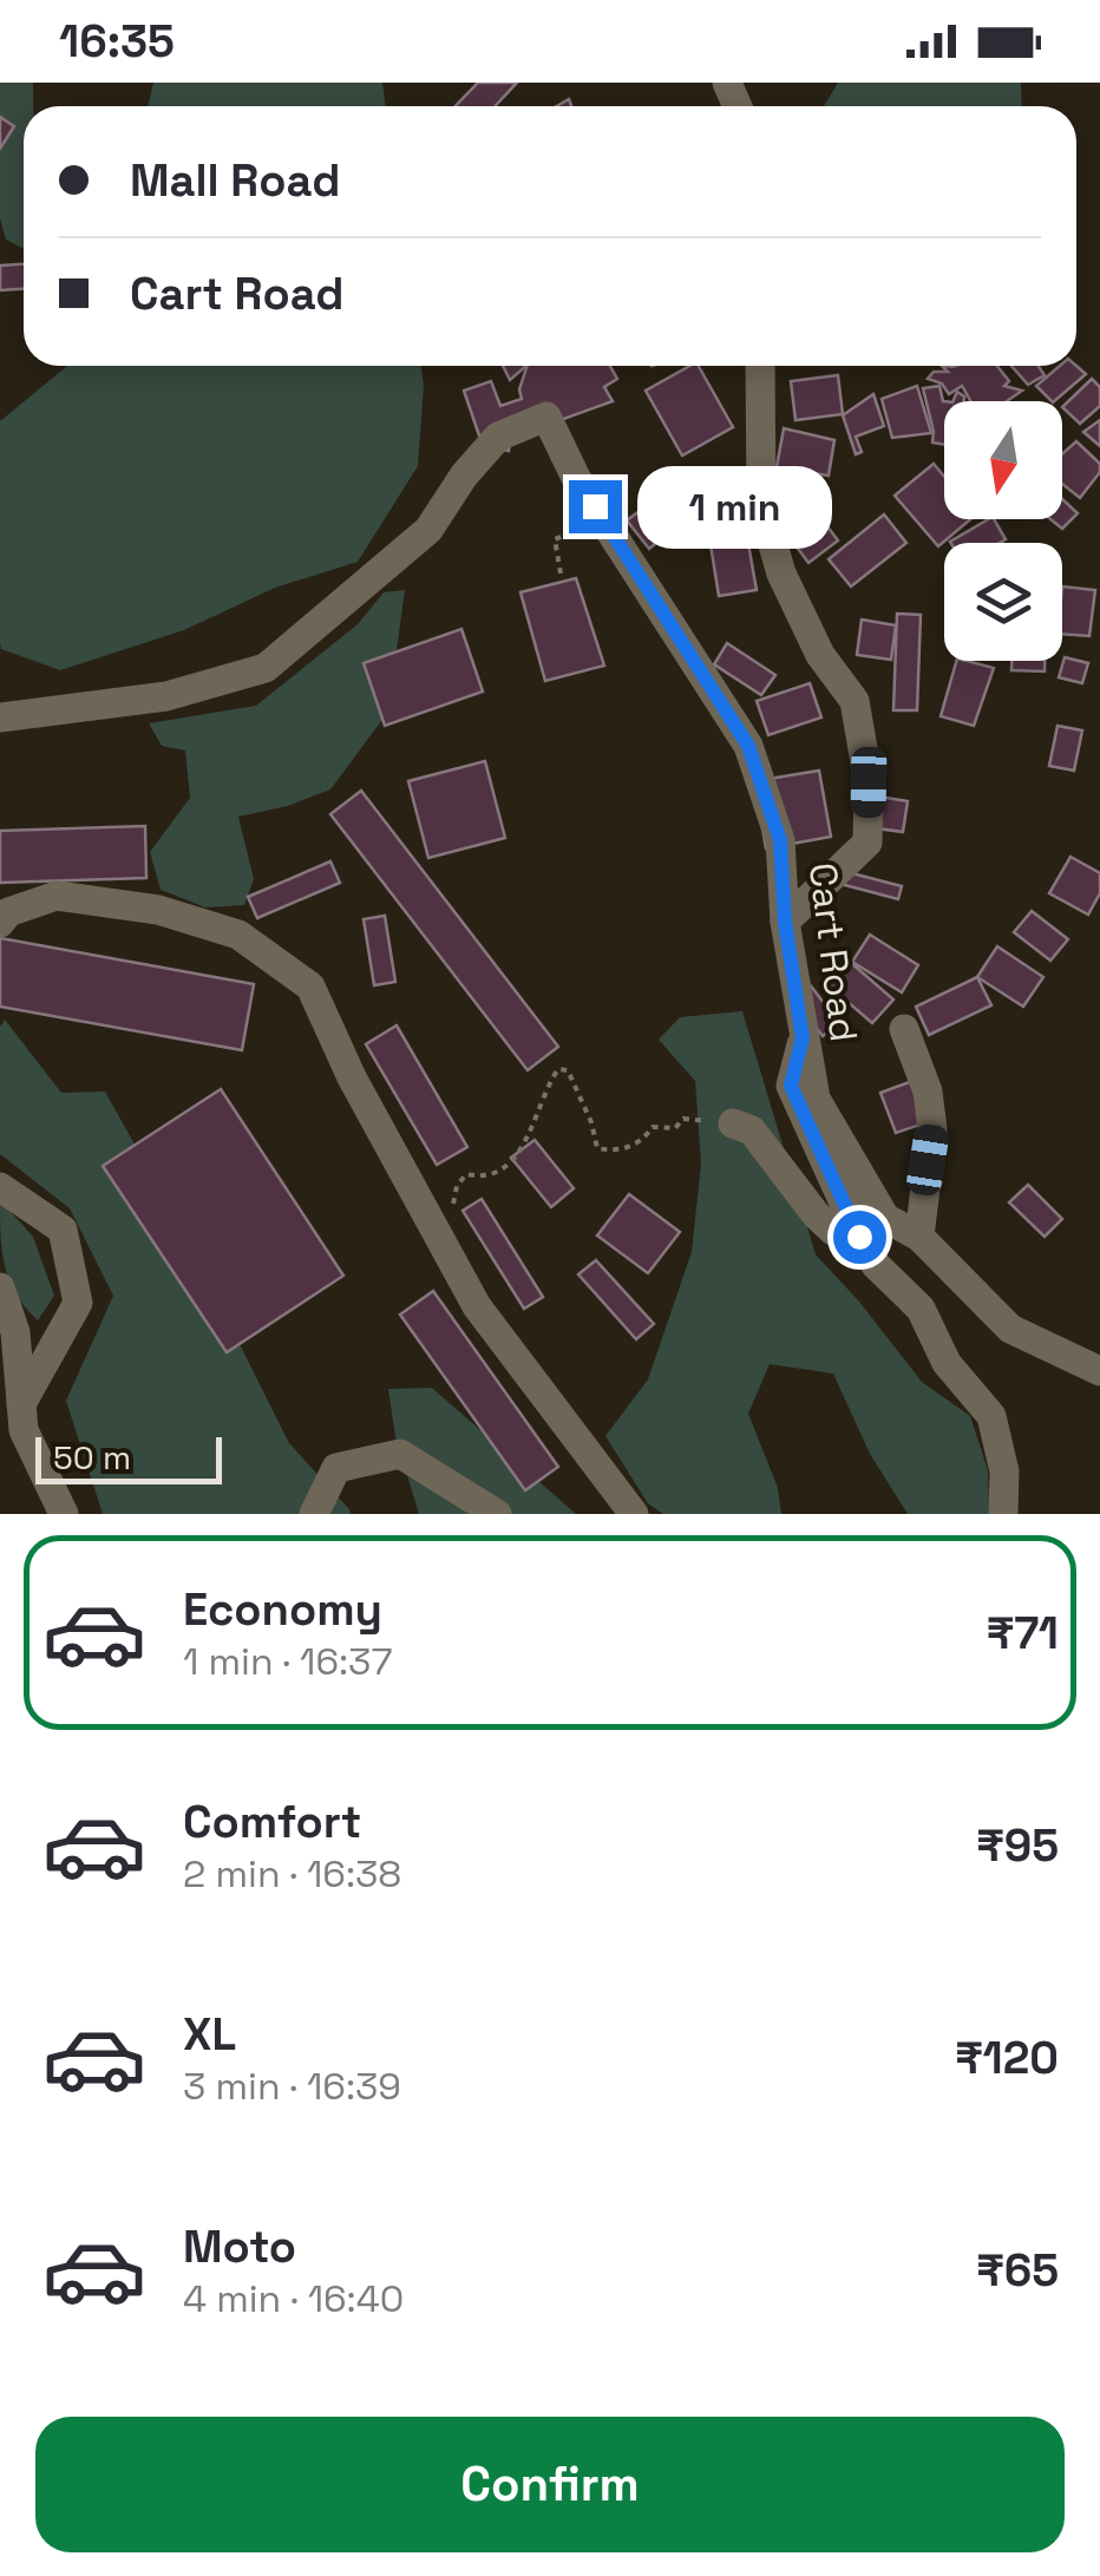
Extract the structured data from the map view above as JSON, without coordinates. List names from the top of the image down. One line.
{"streets":{"street":["Cart Road"]},"scale_bar":"50 m","north":"bottom","page":{"status":"16:35","banner":["Mall Road","Cart Road"],"bubble":"1 min","scale":"50 m","list":[{"name":"Economy","note":"1 min · 16:37","value":"₹71"},{"name":"Comfort","note":"2 min · 16:38","value":"₹95"},{"name":"XL","note":"3 min · 16:39","value":"₹120"},{"name":"Moto","note":"4 min · 16:40","value":"₹65"}],"buttons":"Confirm"}}
